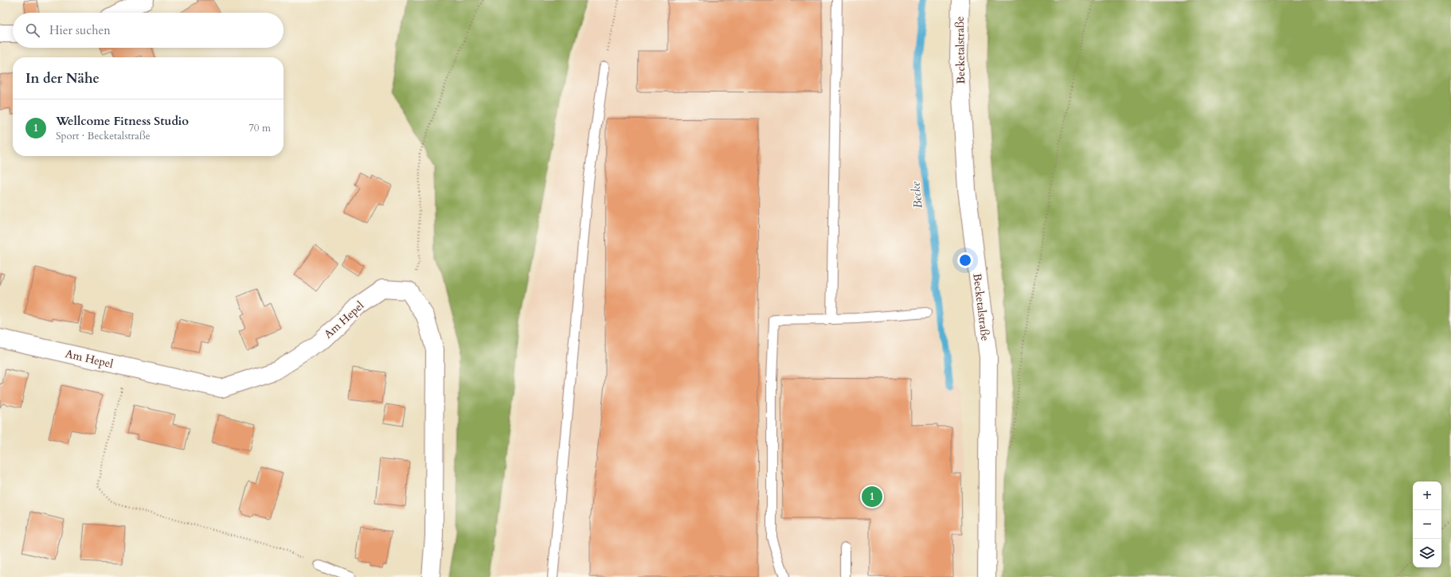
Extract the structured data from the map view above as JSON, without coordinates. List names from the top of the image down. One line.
{"streets":{"street":["Becketalstraße","Am Hepel"]},"water":["Becke"],"page":{"search":"Hier suchen","heading":"In der Nähe","list":[{"mark":"1","name":"Wellcome Fitness Studio","note":"Sport · Becketalstraße","value":"70 m"}],"map_buttons":["+","−"],"pins":"1"}}
